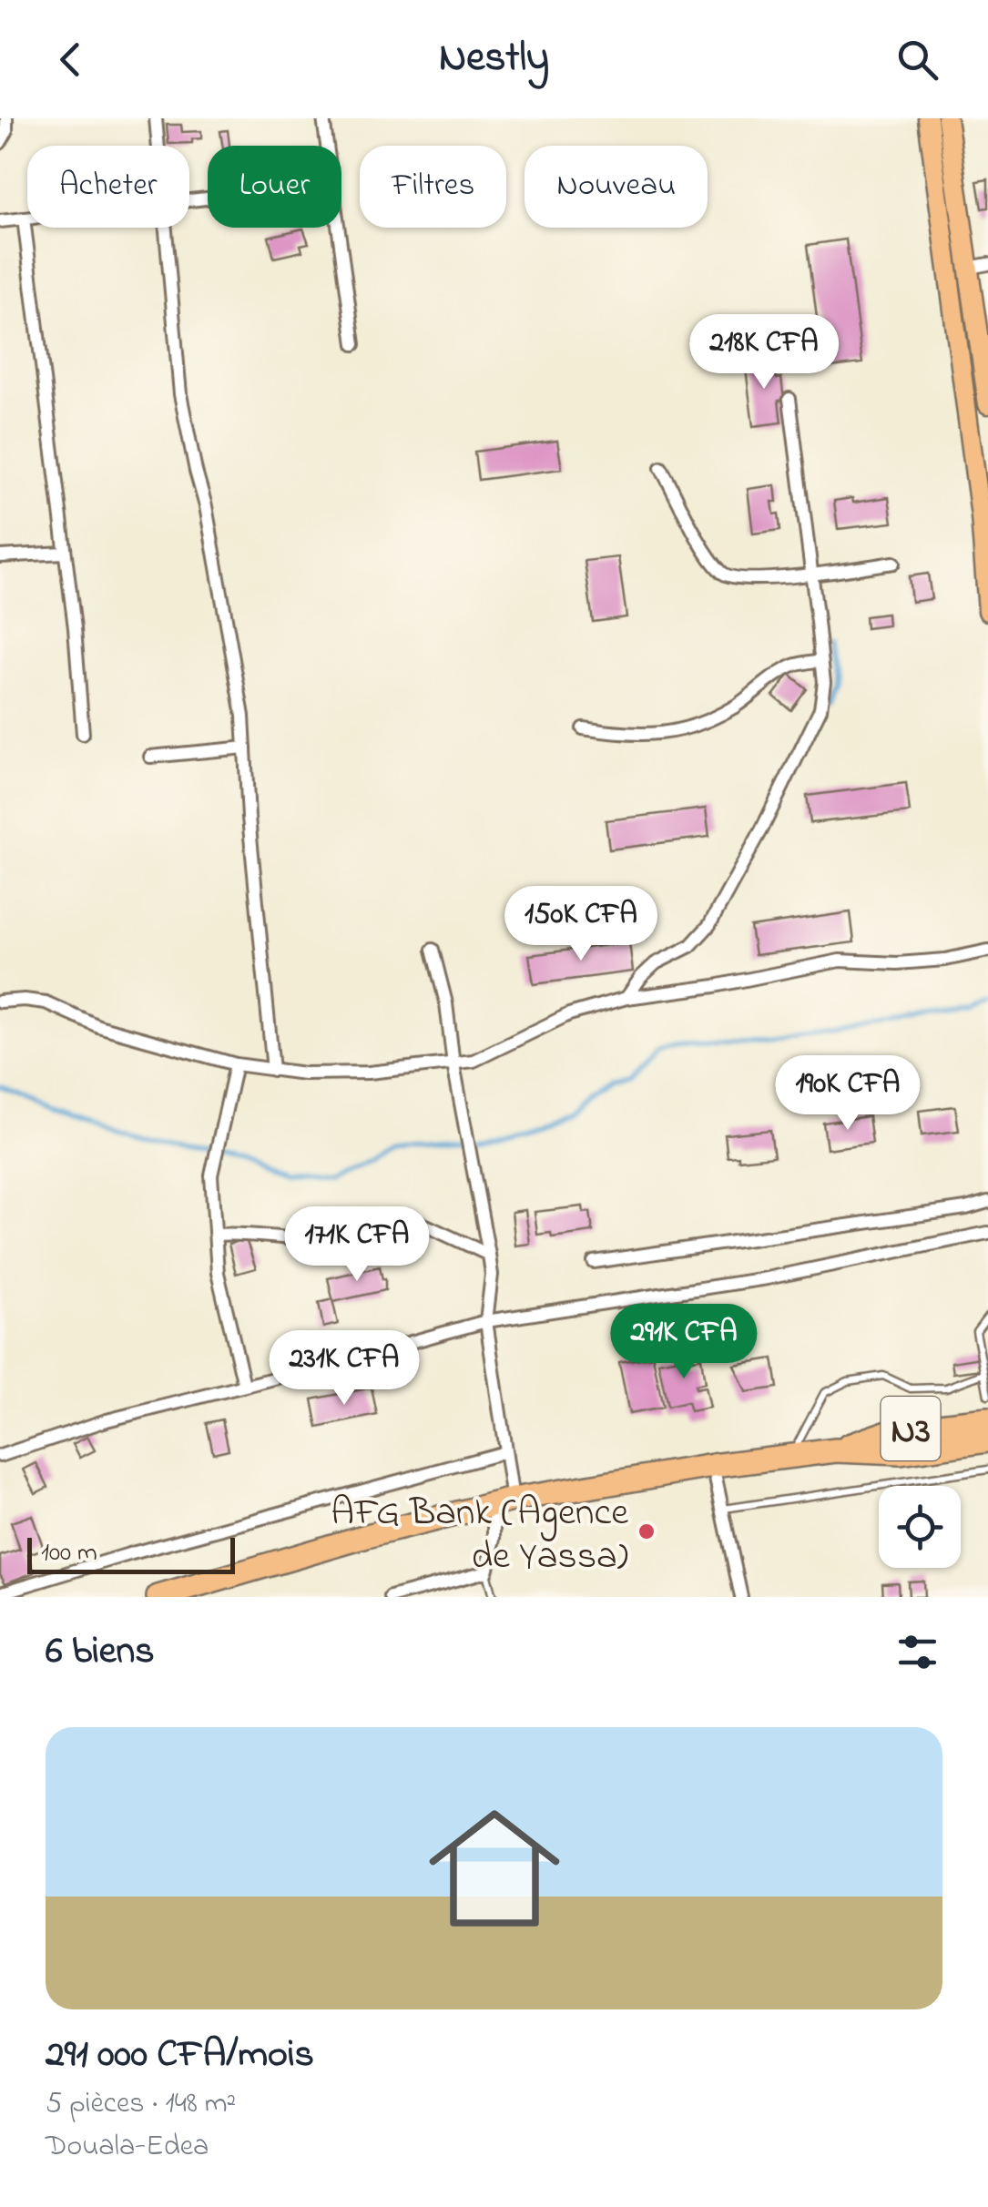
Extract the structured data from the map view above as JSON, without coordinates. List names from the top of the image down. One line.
{"streets":{"highway":["N3"]},"places":["AFG Bank (Agence de Yassa)"],"scale_bar":"100 m","page":{"header":"Nestly","chip":["Acheter","Louer","Filtres","Nouveau"],"price":["218K CFA","150K CFA","190K CFA","171K CFA","291K CFA","231K CFA"],"scale":"100 m","heading":"6 biens","list":[{"name":"291 000 CFA/mois","note":"5 pièces · 148 m² · Douala-Edea"}]}}
